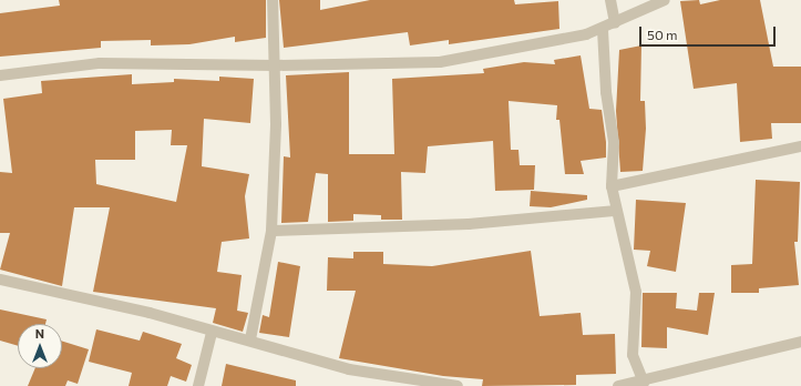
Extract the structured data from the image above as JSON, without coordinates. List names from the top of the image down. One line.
{"scale_bar":"50 m","north":"top"}
